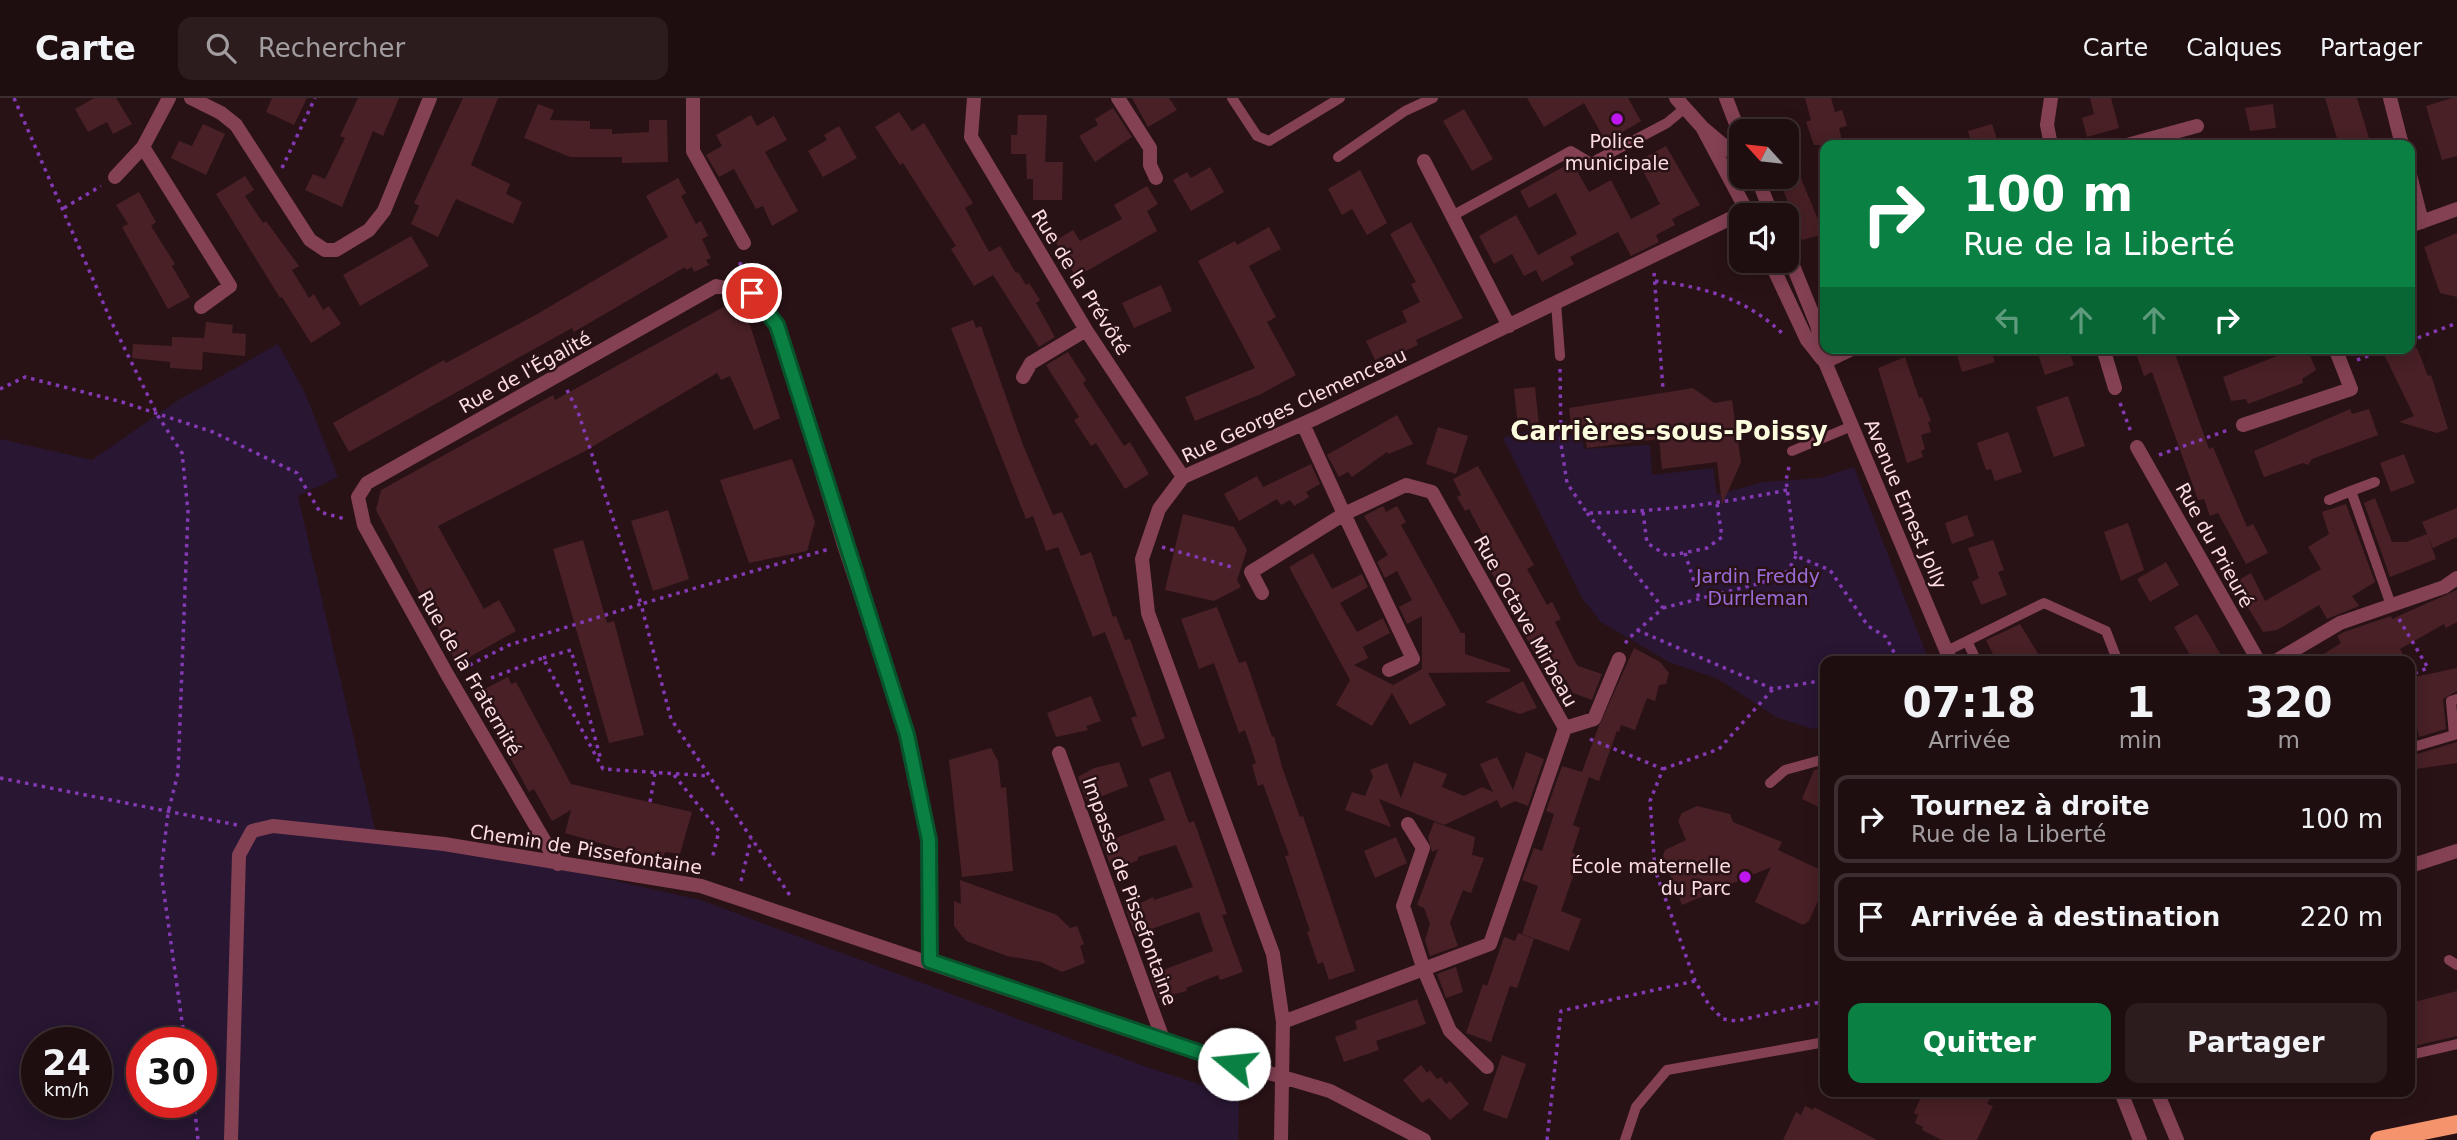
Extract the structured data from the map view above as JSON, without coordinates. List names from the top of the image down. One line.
{"streets":{"street":["Rue de la Prévôté","Rue de l'Égalité","Rue Georges Clemenceau","Avenue Ernest Jolly","Rue du Prieuré","Rue Octave Mirbeau","Rue de la Fraternité","Chemin de Pissefontaine","Impasse de Pissefontaine"]},"crossings":[["Rue de la Prévôté","Rue Georges Clemenceau"],["Rue de l'Égalité","Rue de la Fraternité"],["Rue Georges Clemenceau","Rue Octave Mirbeau"],["Rue Georges Clemenceau","Chemin de Pissefontaine"],["Rue de la Fraternité","Chemin de Pissefontaine"],["Chemin de Pissefontaine","Impasse de Pissefontaine"]],"districts":["Carrières-sous-Poissy"],"parks":["Jardin Freddy Durrleman"],"places":["Police municipale","École maternelle du Parc"],"north":"top left","page":{"header":"Carte","search":"Rechercher","nav":["Carte","Calques","Partager"],"turn":["100 m","Rue de la Liberté"],"eta":["07:18","Arrivée","1","min","320","m"],"list":[{"name":"Tournez à droite","note":"Rue de la Liberté","value":"100 m"},{"name":"Arrivée à destination","value":"220 m"}],"buttons":["Quitter","Partager"],"speed":"24 km/h","limit":"30"}}
